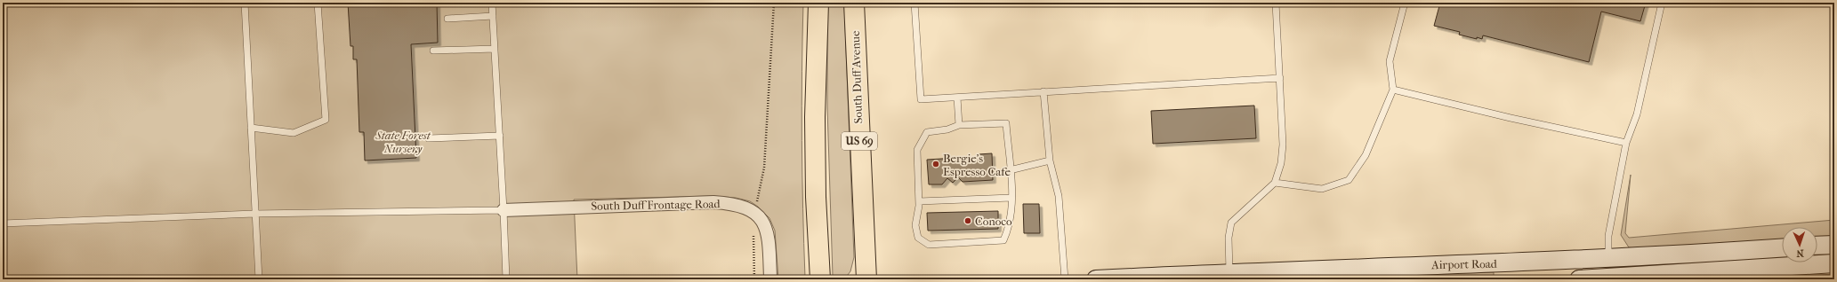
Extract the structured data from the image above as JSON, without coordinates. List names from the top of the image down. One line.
{"streets":{"main road":["South Duff Avenue","US 69","Airport Road"],"street":["South Duff Frontage Road"]},"parks":["State Forest Nursery"],"places":["Bergie's Espresso Cafe","Conoco"],"north":"bottom"}
